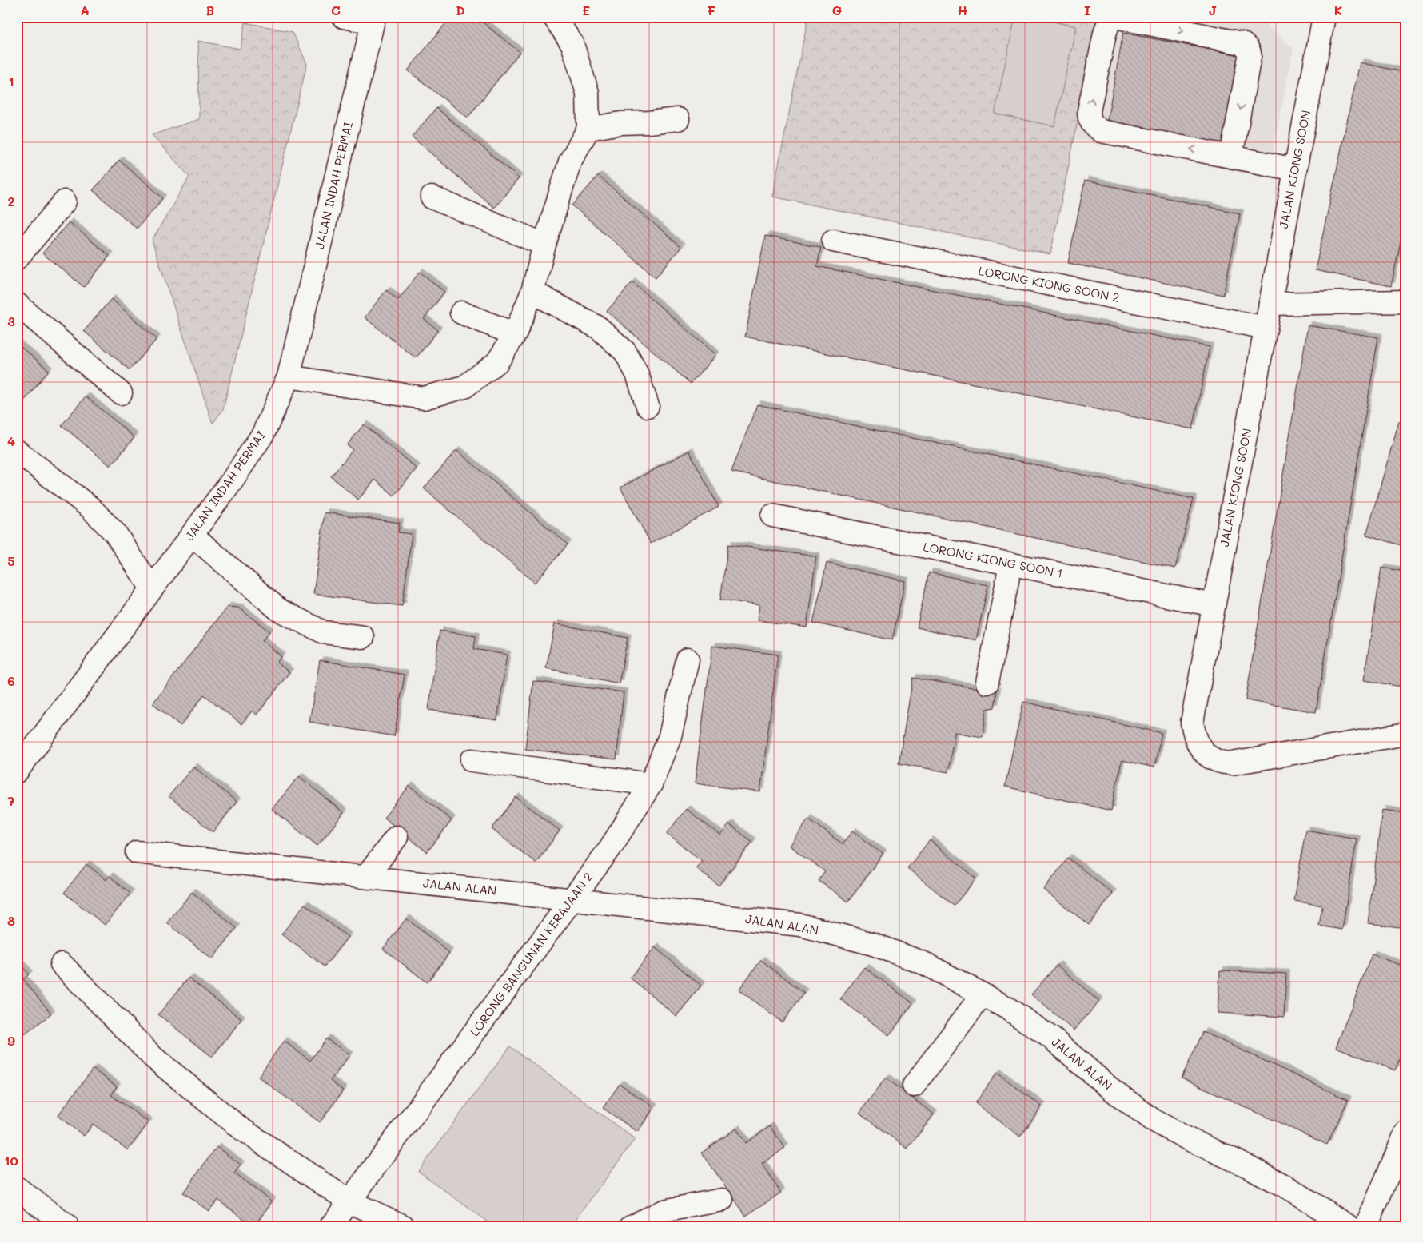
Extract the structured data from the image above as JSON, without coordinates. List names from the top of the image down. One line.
{"streets":{"street":["JALAN KIONG SOON","JALAN INDAH PERMAI","LORONG KIONG SOON 2","LORONG KIONG SOON 1","JALAN ALAN","LORONG BANGUNAN KERAJAAN 2"]},"crossings":[["JALAN KIONG SOON","LORONG KIONG SOON 2"],["JALAN KIONG SOON","LORONG KIONG SOON 1"],["JALAN ALAN","LORONG BANGUNAN KERAJAAN 2"]],"grid":{"columns":["A","B","C","D","E","F","G","H","I","J","K"],"rows":["1","2","3","4","5","6","7","8","9","10"]}}
